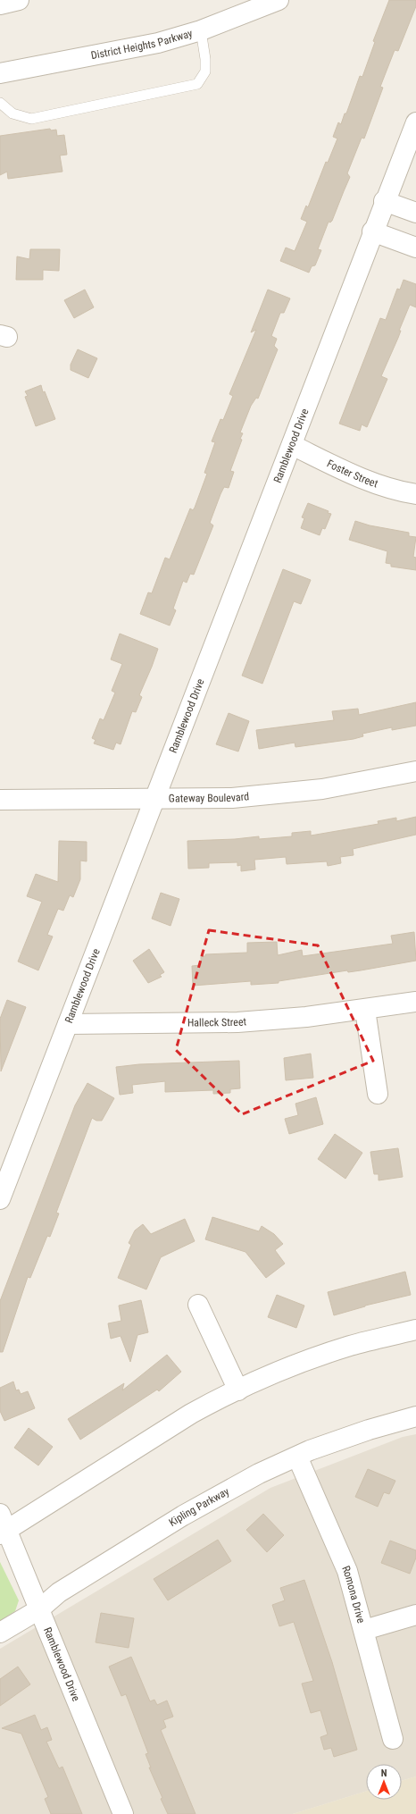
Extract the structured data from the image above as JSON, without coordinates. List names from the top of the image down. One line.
{"streets":{"street":["District Heights Parkway","Ramblewood Drive","Foster Street","Gateway Boulevard","Halleck Street","Kipling Parkway","Romona Drive"]},"crossings":[["Ramblewood Drive","Foster Street"],["Ramblewood Drive","Gateway Boulevard"],["Ramblewood Drive","Halleck Street"],["Ramblewood Drive","Kipling Parkway"],["Kipling Parkway","Romona Drive"]],"north":"top"}
